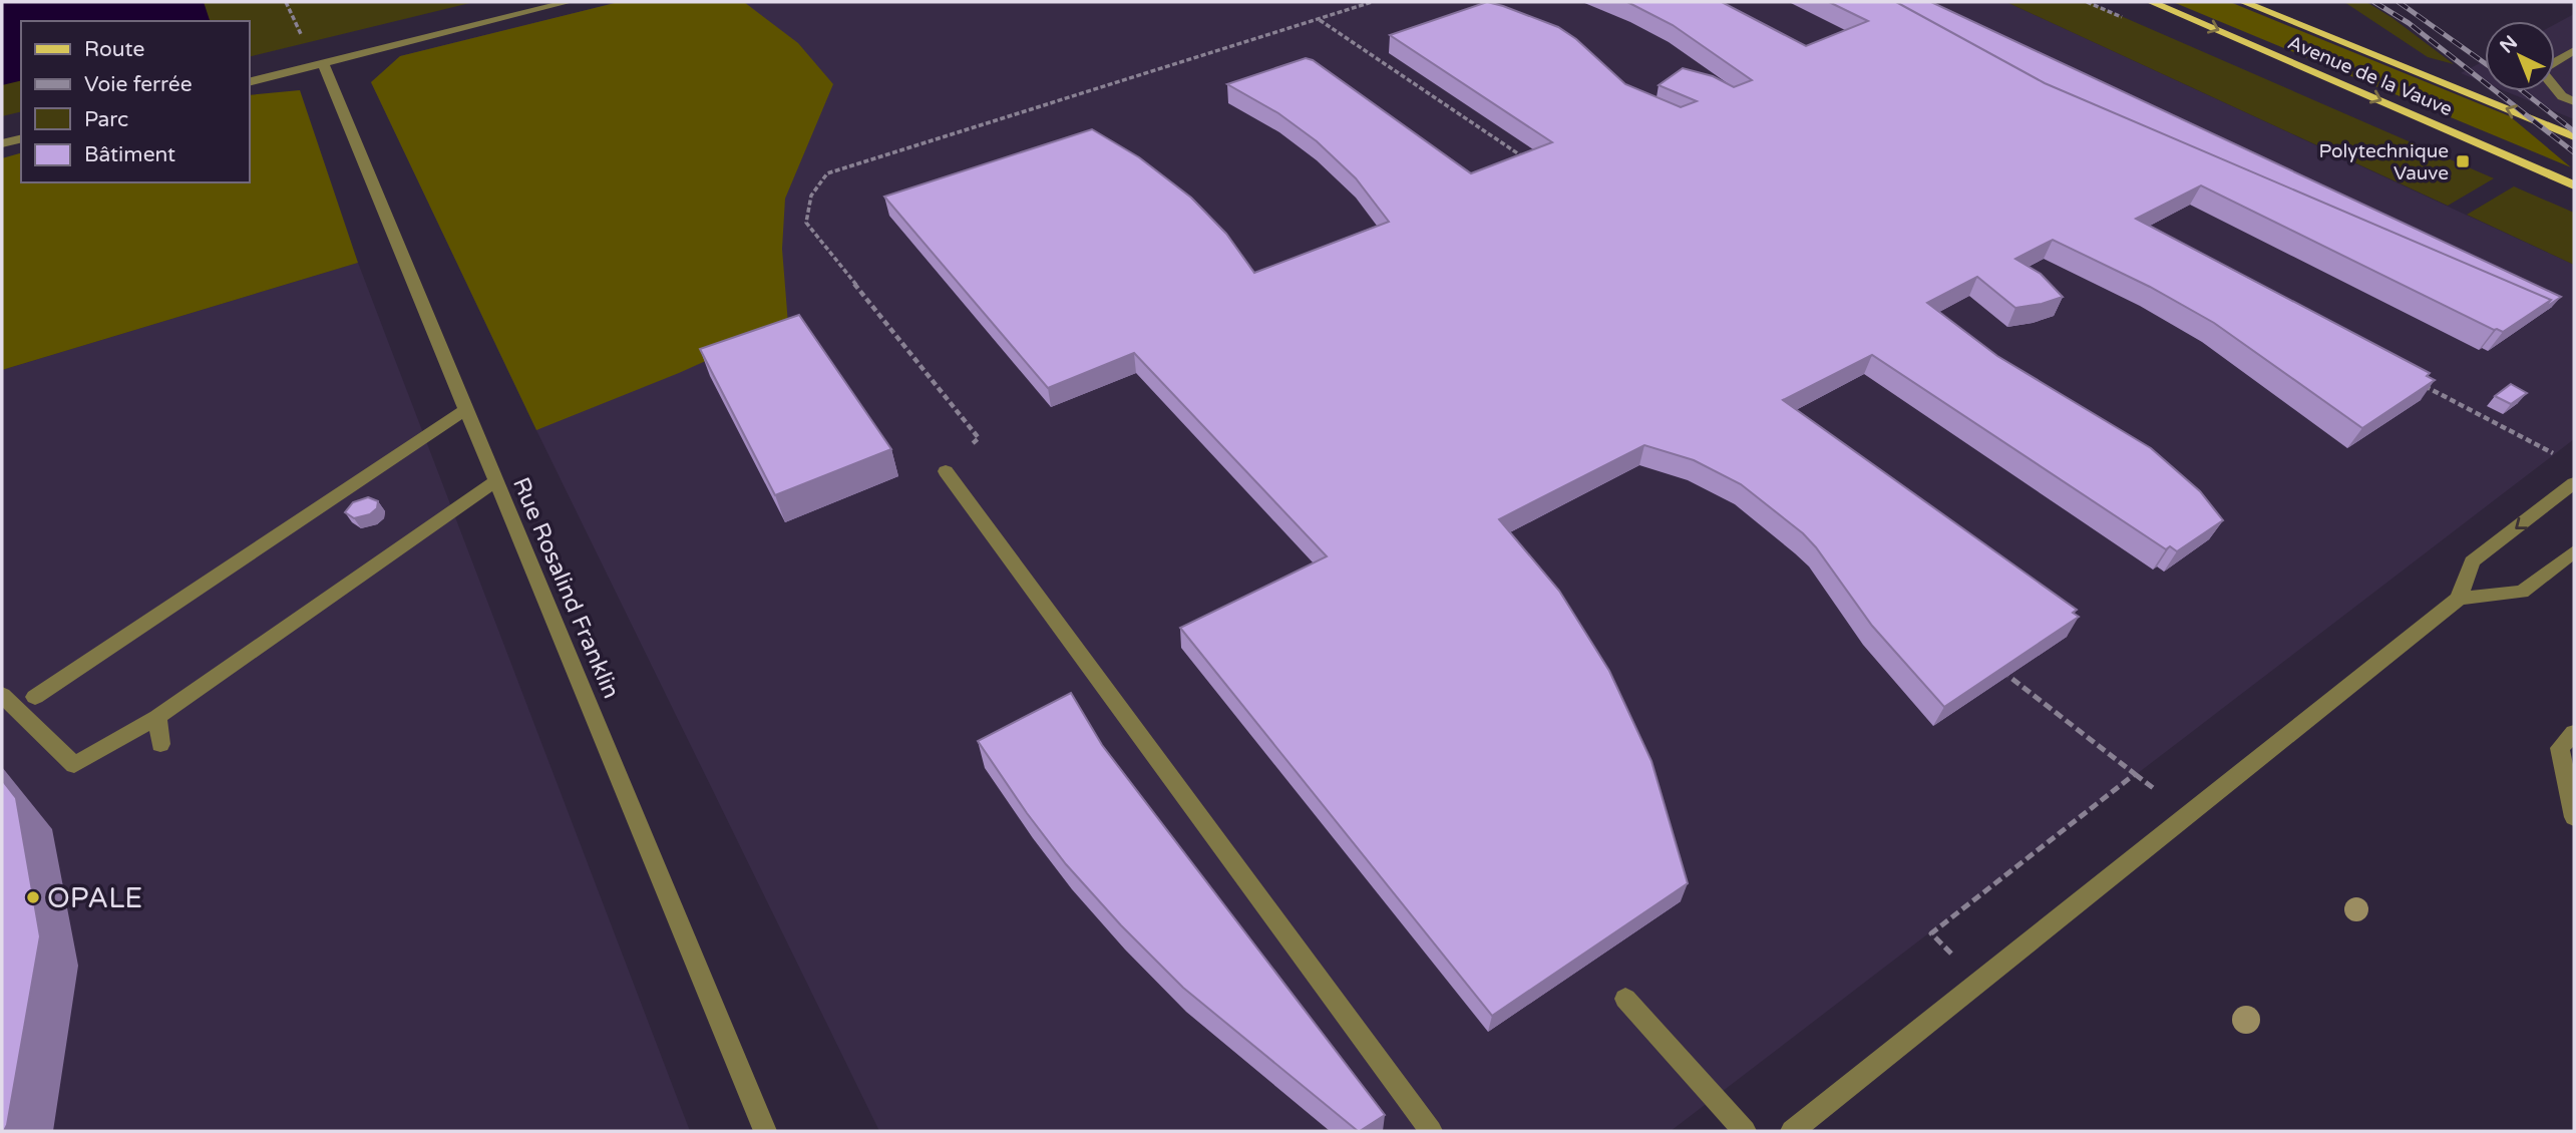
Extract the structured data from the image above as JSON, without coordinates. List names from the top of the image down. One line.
{"streets":{"main road":["Avenue de la Vauve"],"street":["Rue Rosalind Franklin"]},"places":{"transit":["Polytechnique Vauve"],"other":["OPALE"]},"legend":["Route","Voie ferrée","Parc","Bâtiment"],"north":"top left"}
